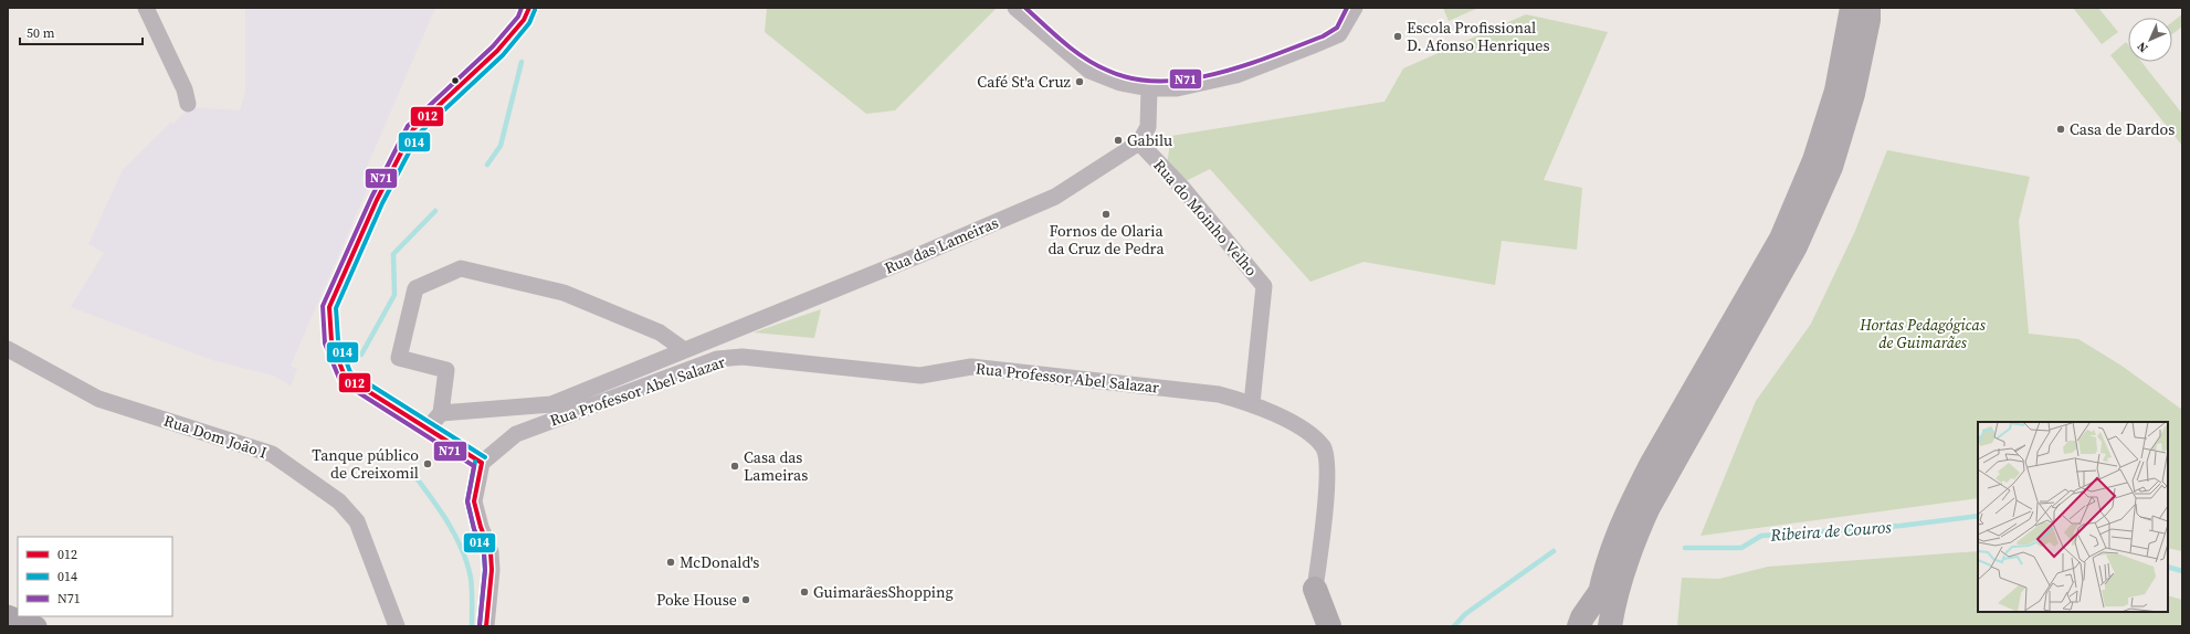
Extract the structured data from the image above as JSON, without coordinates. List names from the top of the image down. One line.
{"streets":{"street":["Rua do Moinho Velho","Rua das Lameiras","Rua Professor Abel Salazar","Rua Dom João I"]},"crossings":[["Rua do Moinho Velho","Rua das Lameiras"],["Rua do Moinho Velho","Rua Professor Abel Salazar"],["Rua das Lameiras","Rua Professor Abel Salazar"]],"water":["Ribeira de Couros"],"parks":["Hortas Pedagógicas de Guimarães"],"places":["Escola Profissional D. Afonso Henriques","Café St'a Cruz","Casa de Dardos","Gabilu","Fornos de Olaria da Cruz de Pedra","Tanque público de Creixomil","Casa das Lameiras","McDonald's","GuimarãesShopping","Poke House"],"lines":["transit line 012","transit line N71","transit line 014"],"legend":["012","014","N71"],"scale_bar":"50 m","north":"bottom left"}
